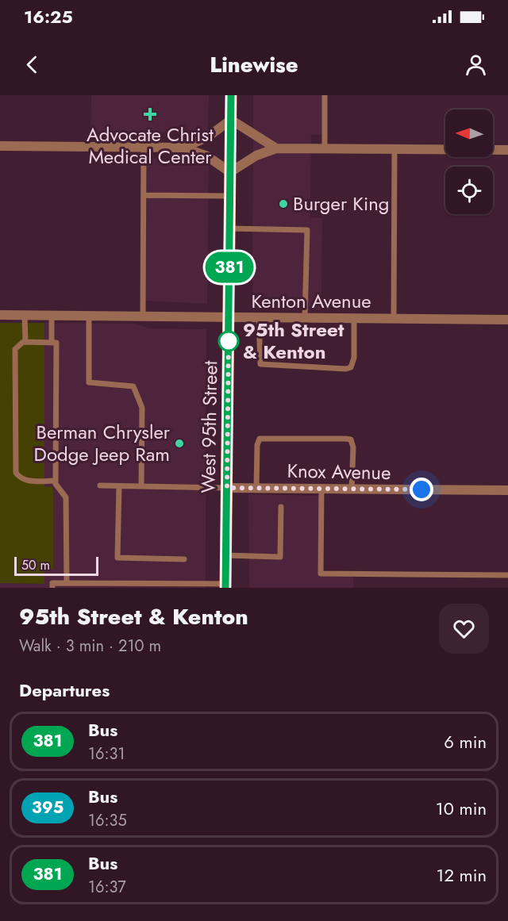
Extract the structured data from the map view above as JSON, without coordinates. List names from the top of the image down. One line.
{"streets":{"main road":["West 95th Street"],"street":["Kenton Avenue","Knox Avenue"]},"crossings":[["Kenton Avenue","West 95th Street"],["West 95th Street","Knox Avenue"]],"places":{"health":["Advocate Christ Medical Center"],"other":["Burger King","95th Street & Kenton","Berman Chrysler Dodge Jeep Ram"]},"lines":["bus line 381"],"scale_bar":"50 m","north":"left","page":{"status":"16:25","header":"Linewise","on_map":"381","scale":"50 m","heading":[["95th Street & Kenton","Walk · 3 min · 210 m"],"Departures"],"list":[{"mark":"381","name":"Bus","note":"16:31","value":"6 min"},{"mark":"395","name":"Bus","note":"16:35","value":"10 min"},{"mark":"381","name":"Bus","note":"16:37","value":"12 min"}]}}
